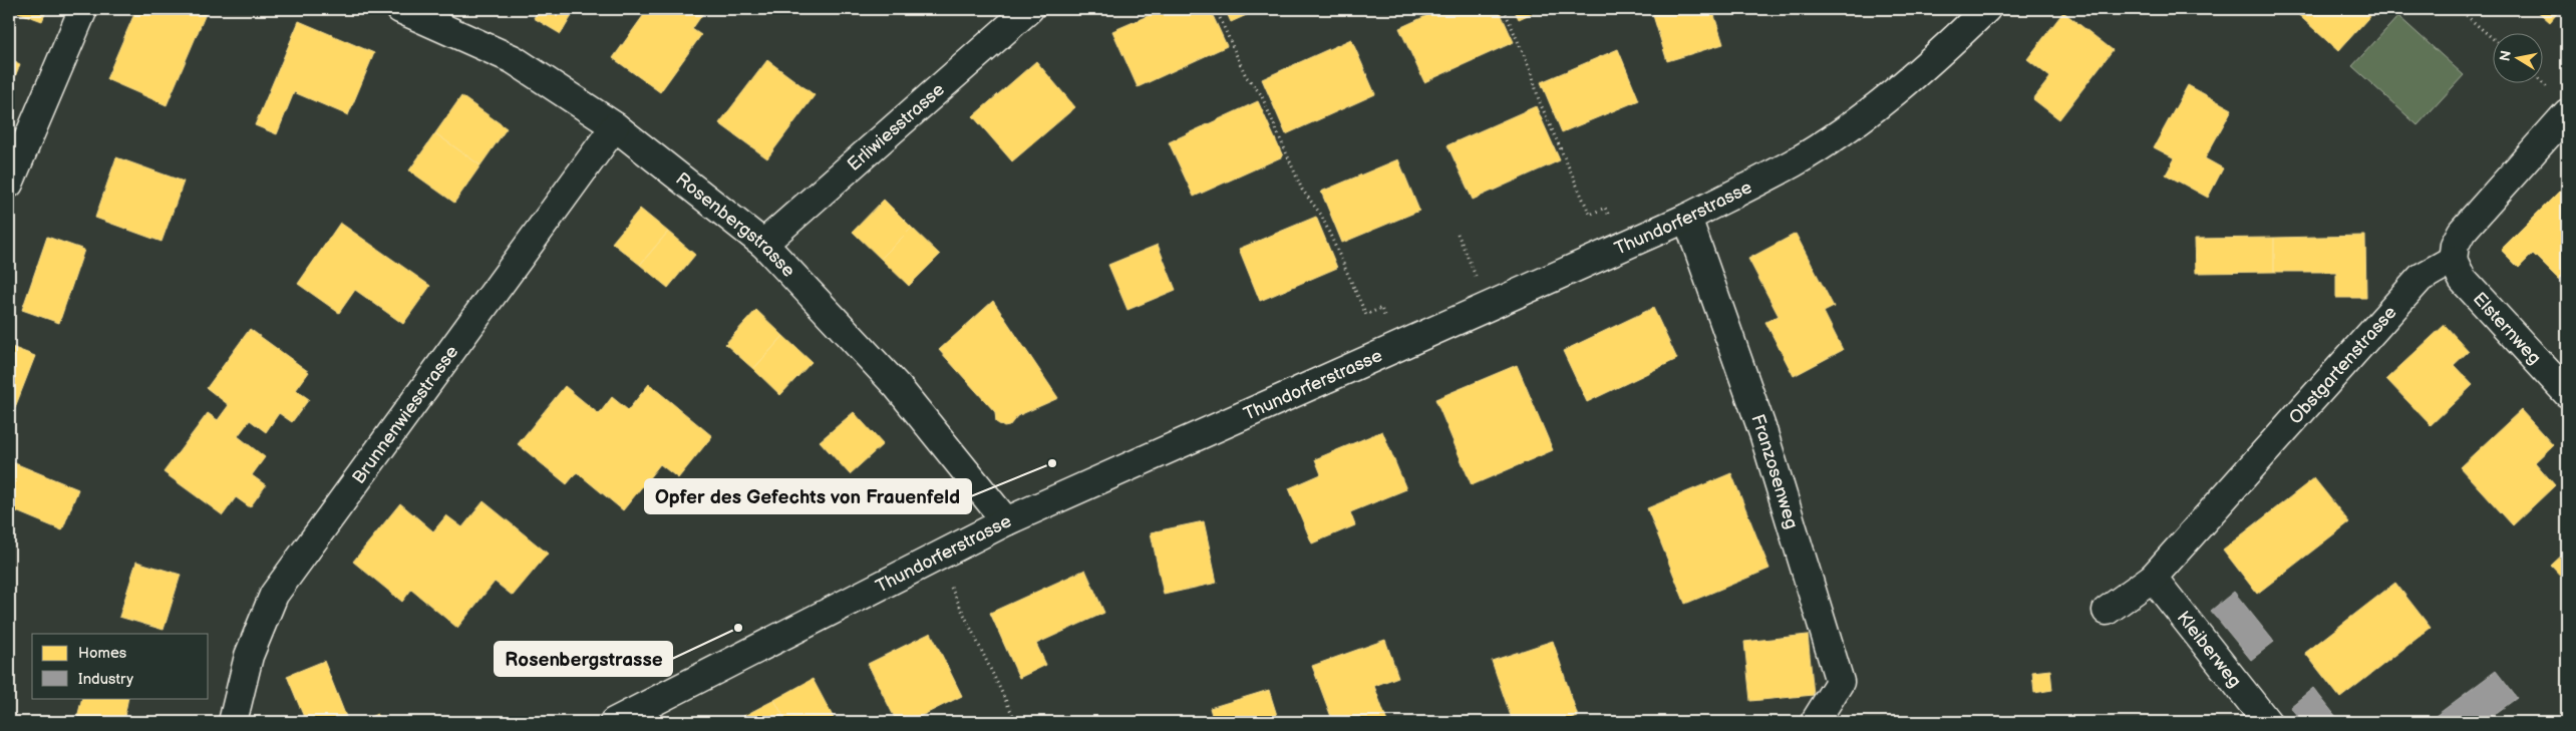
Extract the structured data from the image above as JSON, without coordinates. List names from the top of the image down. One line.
{"streets":{"street":["Erliwiesstrasse","Thundorferstrasse","Rosenbergstrasse","Elsternweg","Obstgartenstrasse","Brunnenwiesstrasse","Franzosenweg","Kleiberweg"]},"crossings":[["Erliwiesstrasse","Rosenbergstrasse"],["Thundorferstrasse","Rosenbergstrasse"],["Thundorferstrasse","Franzosenweg"],["Rosenbergstrasse","Brunnenwiesstrasse"],["Elsternweg","Obstgartenstrasse"],["Obstgartenstrasse","Kleiberweg"]],"places":["Opfer des Gefechts von Frauenfeld","Rosenbergstrasse"],"legend":["Homes","Industry"],"north":"left"}
